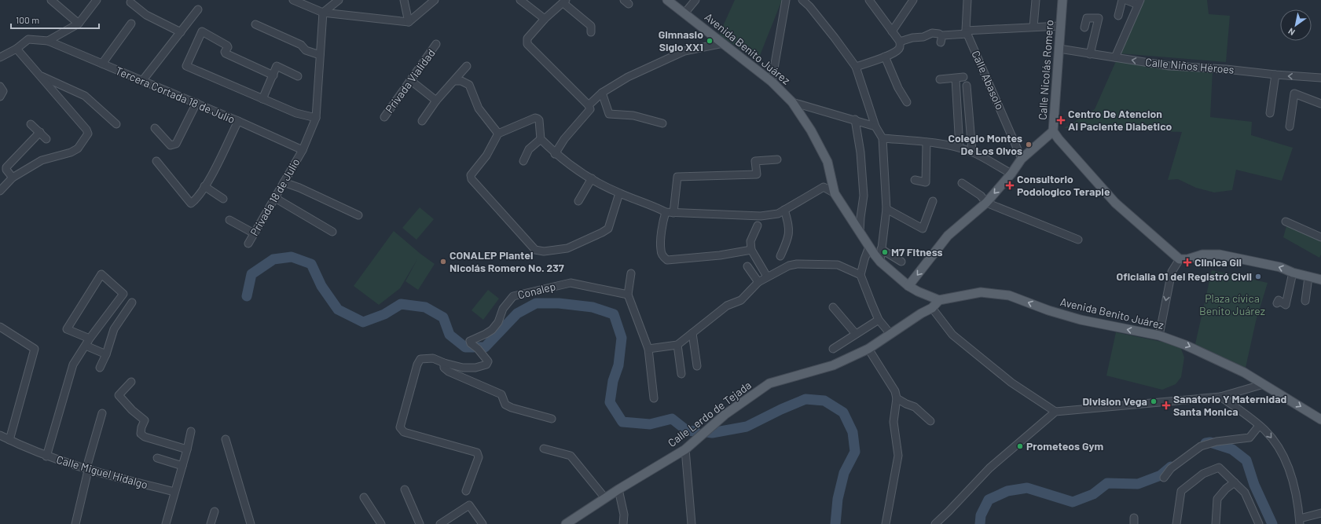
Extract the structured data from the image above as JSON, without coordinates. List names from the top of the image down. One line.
{"streets":{"main road":["Avenida Benito Juárez","Calle Nicolás Romero","Calle Lerdo de Tejada"],"street":["Calle Niños Héroes","Calle Abasolo","Privada Vialidad","Tercera Cortada 18 de Julio","Privada 18 de Julio","Conalep","Calle Miguel Hidalgo"]},"crossings":[["Avenida Benito Juárez","Calle Lerdo de Tejada"],["Calle Niños Héroes","Calle Nicolás Romero"],["Tercera Cortada 18 de Julio","Privada 18 de Julio"]],"one_way":["Calle Niños Héroes"],"parks":["Plaza cívica Benito Juárez"],"places":{"other":["Gimnasio Siglo XX1","Colegio Montes De Los Olvos","M7 Fitness","CONALEP Plantel Nicolás Romero No. 237","Oficialia 01 del Registró Civil","Division Vega","Prometeos Gym"],"health":["Centro De Atencion Al Paciente Diabetico","Consultorio Podologico Terapie","Clinica Gil","Sanatorio Y Maternidad Santa Monica"]},"scale_bar":"100 m","north":"bottom left"}
